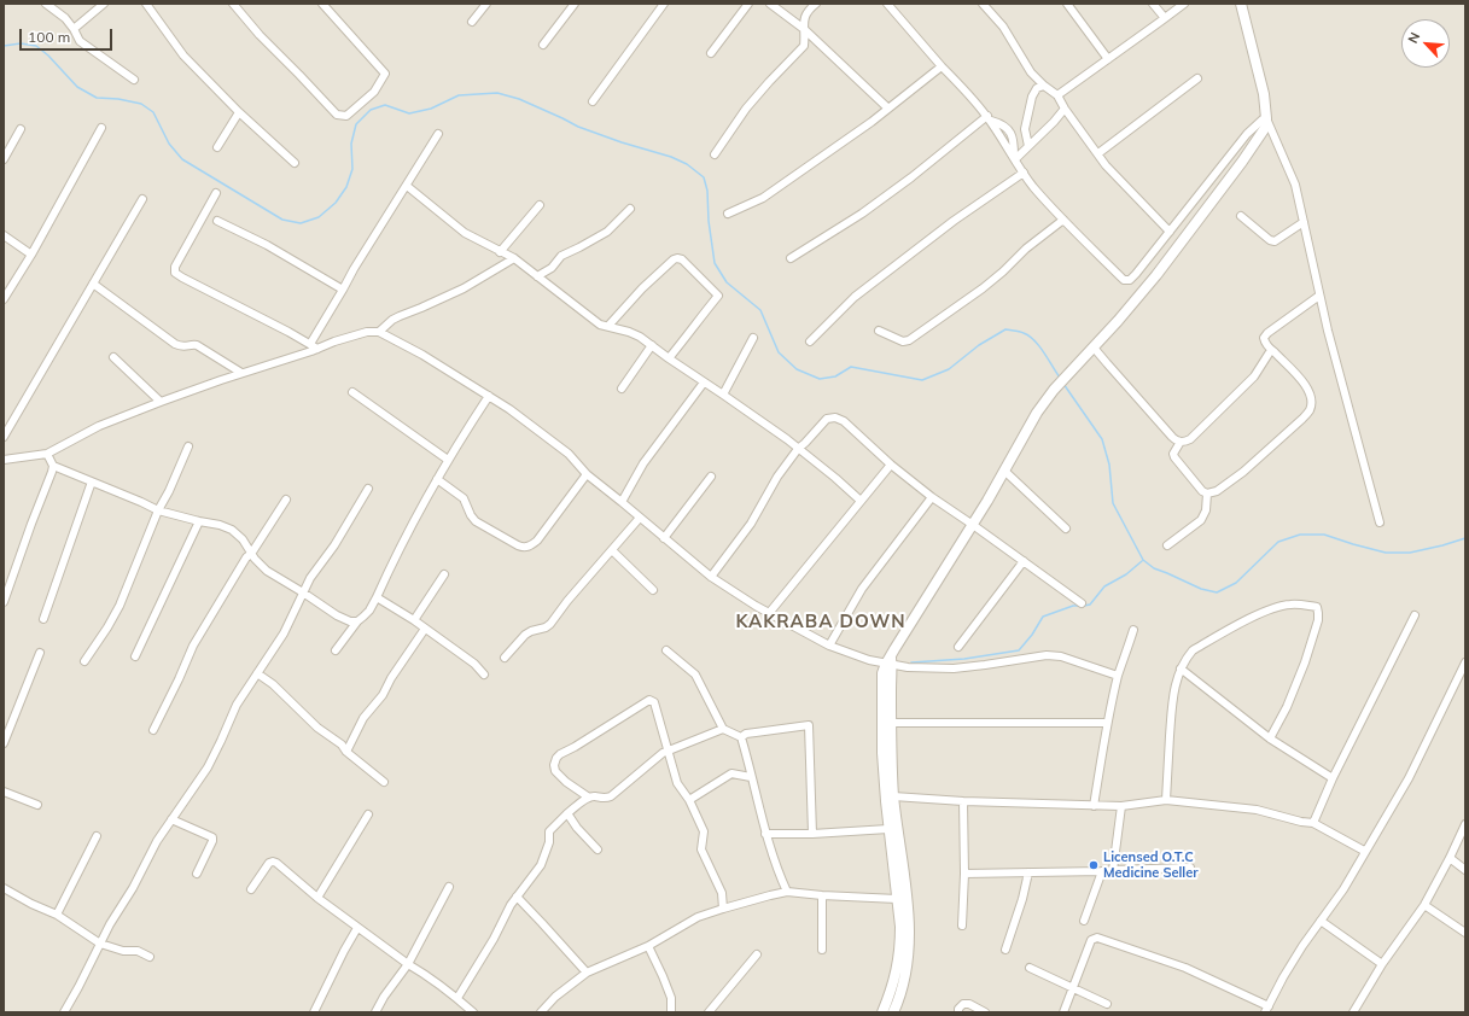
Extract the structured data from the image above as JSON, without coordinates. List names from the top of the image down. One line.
{"districts":["KAKRABA DOWN"],"places":["Licensed O.T.C Medicine Seller"],"scale_bar":"100 m","north":"top left"}
